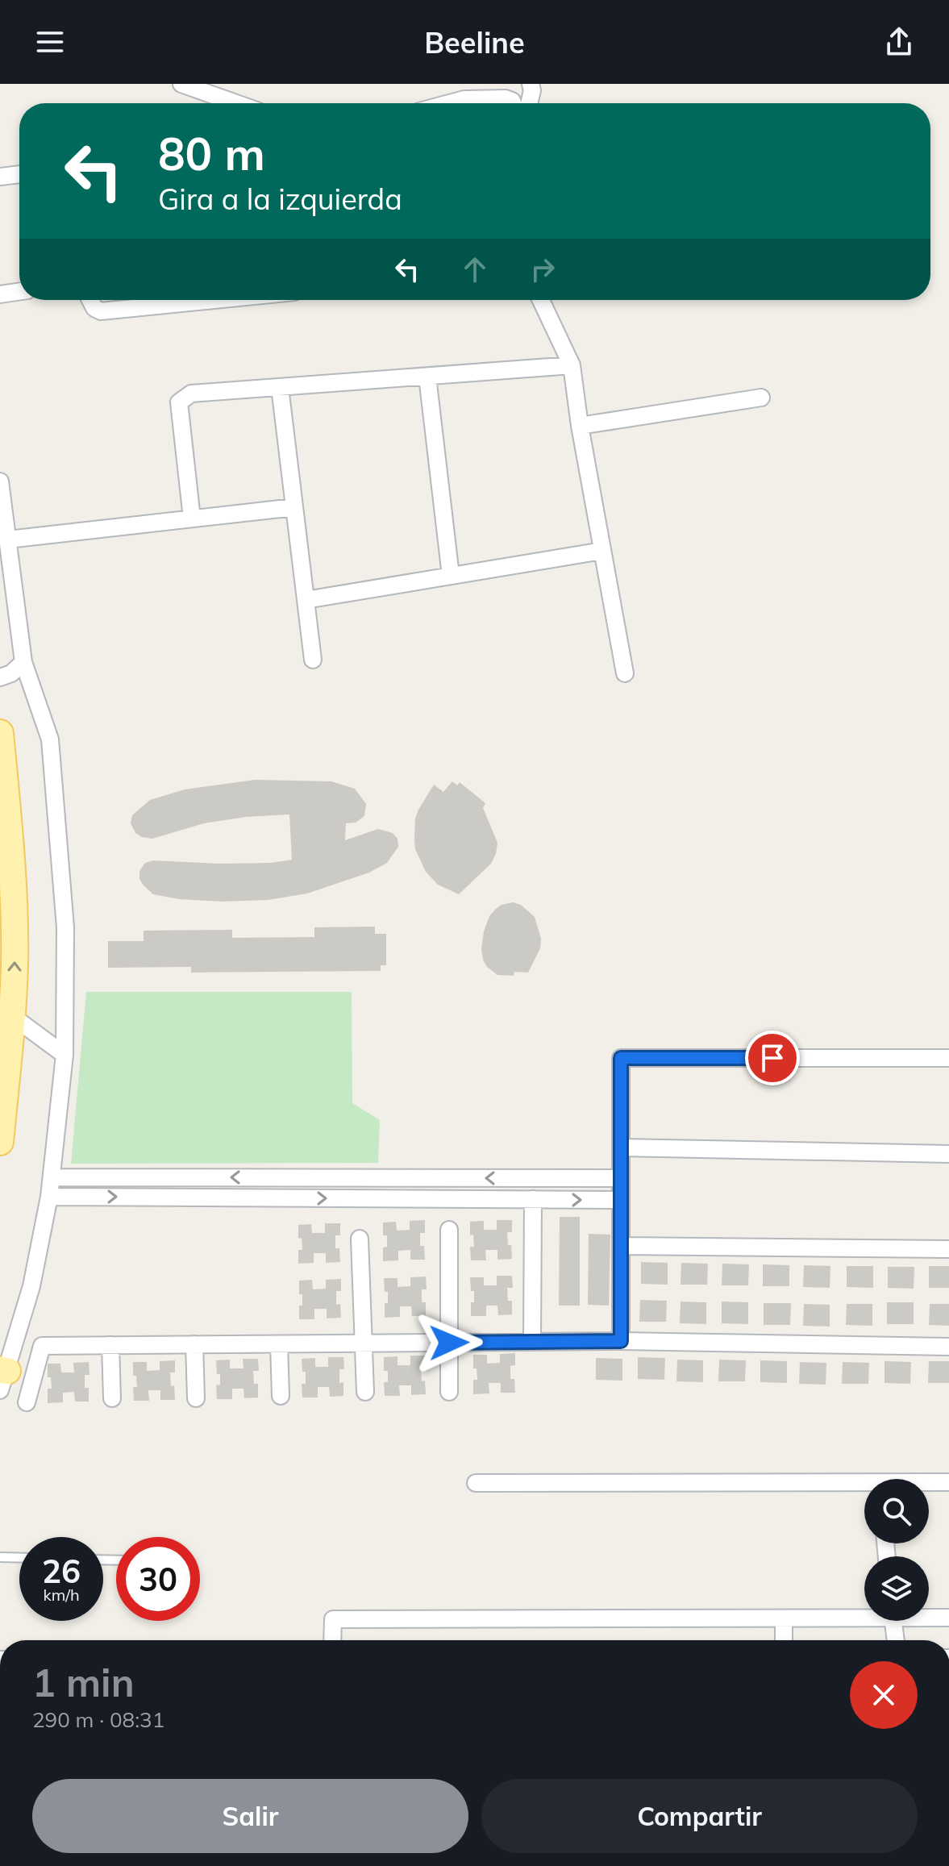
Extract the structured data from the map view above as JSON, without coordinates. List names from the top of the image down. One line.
{"page":{"header":"Beeline","turn":["80 m","Gira a la izquierda"],"speed":"26 km/h","limit":"30","heading":["1 min","290 m · 08:31"],"buttons":["Salir","Compartir"]}}
